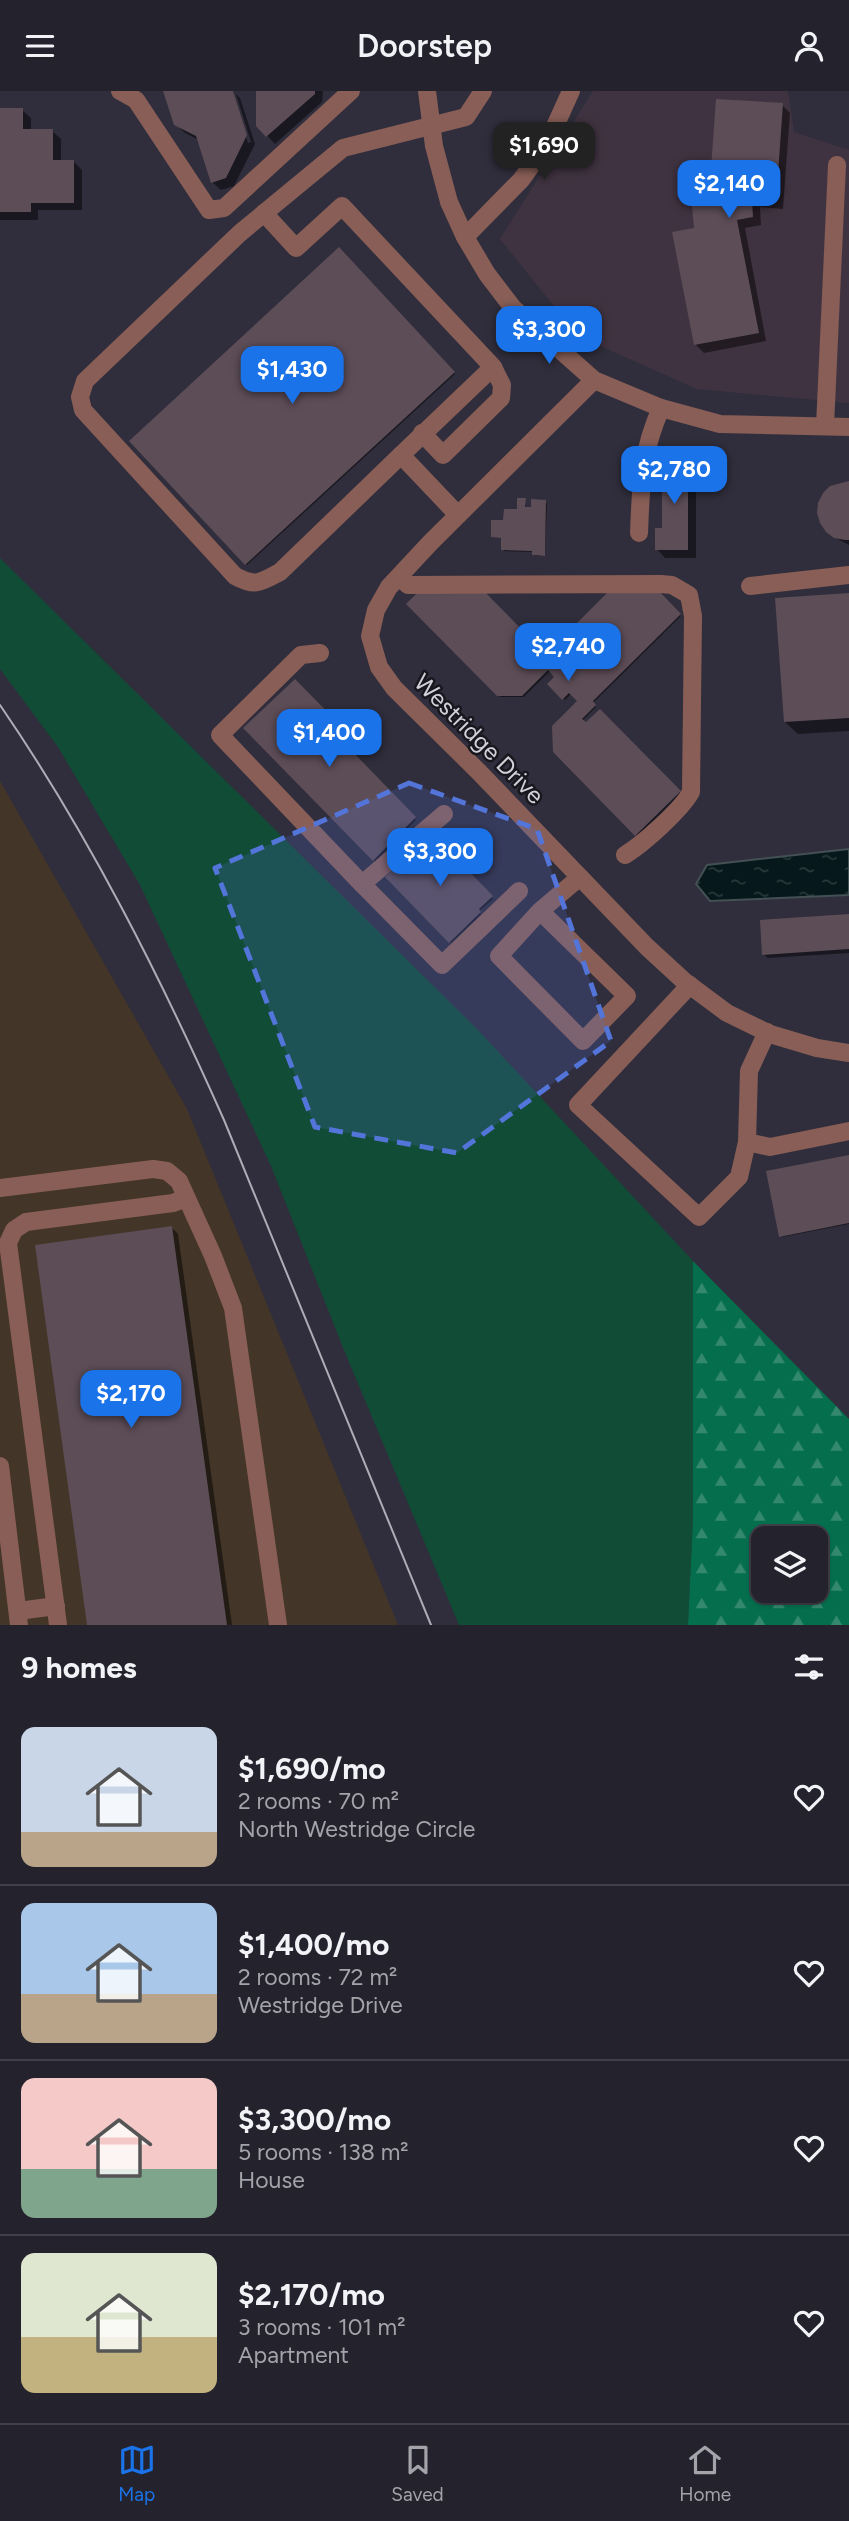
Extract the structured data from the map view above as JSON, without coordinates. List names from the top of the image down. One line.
{"streets":{"street":["Westridge Drive"]},"page":{"header":"Doorstep","price":["$1,690","$2,140","$3,300","$1,430","$2,780","$2,740","$1,400","$3,300","$2,170"],"heading":"9 homes","list":[{"name":"$1,690/mo","note":"2 rooms · 70 m² · North Westridge Circle"},{"name":"$1,400/mo","note":"2 rooms · 72 m² · Westridge Drive"},{"name":"$3,300/mo","note":"5 rooms · 138 m² · House"},{"name":"$2,170/mo","note":"3 rooms · 101 m² · Apartment"}],"tabs":["Map","Saved","Home"]}}
